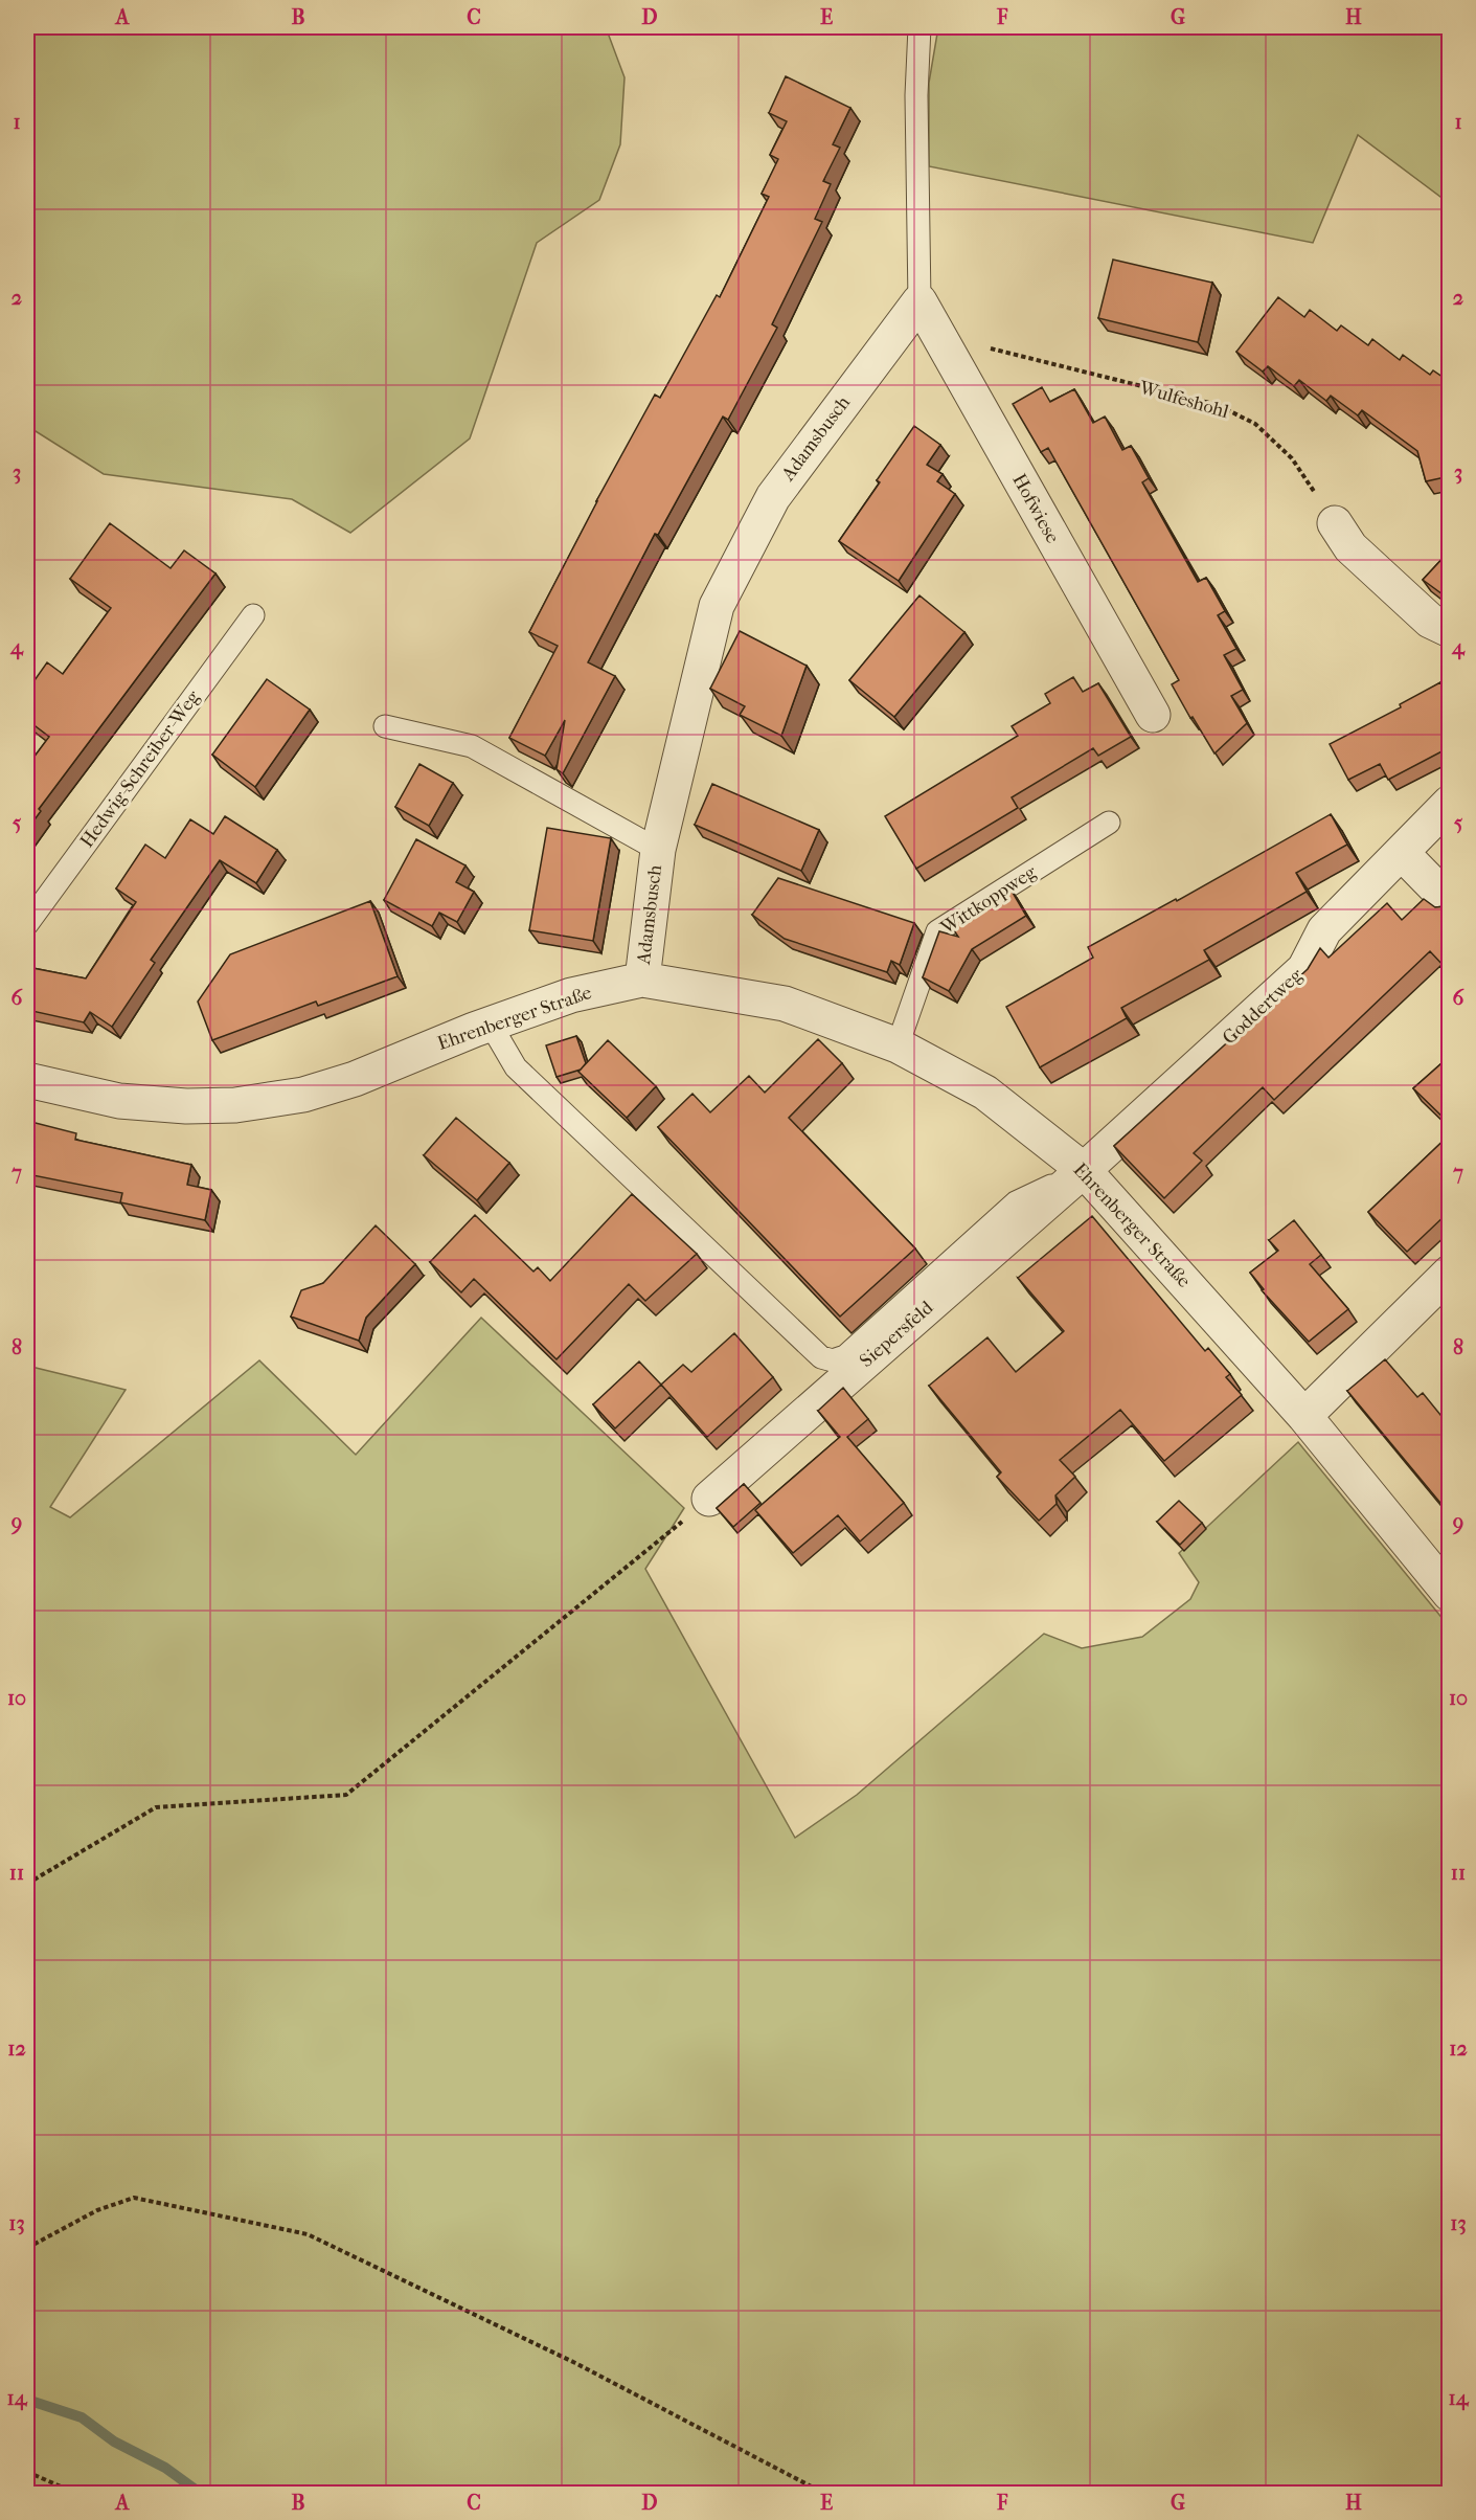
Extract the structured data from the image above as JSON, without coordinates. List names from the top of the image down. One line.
{"streets":{"street":["Adamsbusch","Hofwiese","Goddertweg","Ehrenberger Straße","Siepersfeld"],"lane":["Hedwig-Schreiber-Weg","Wittkoppweg"],"path":["Wulfeshohl"]},"crossings":[["Adamsbusch","Hofwiese"],["Adamsbusch","Ehrenberger Straße"],["Wittkoppweg","Ehrenberger Straße"],["Goddertweg","Ehrenberger Straße"],["Goddertweg","Siepersfeld"],["Ehrenberger Straße","Siepersfeld"]],"grid":{"columns":["A","B","C","D","E","F","G","H"],"rows":["1","2","3","4","5","6","7","8","9","10","11","12","13","14"]}}
